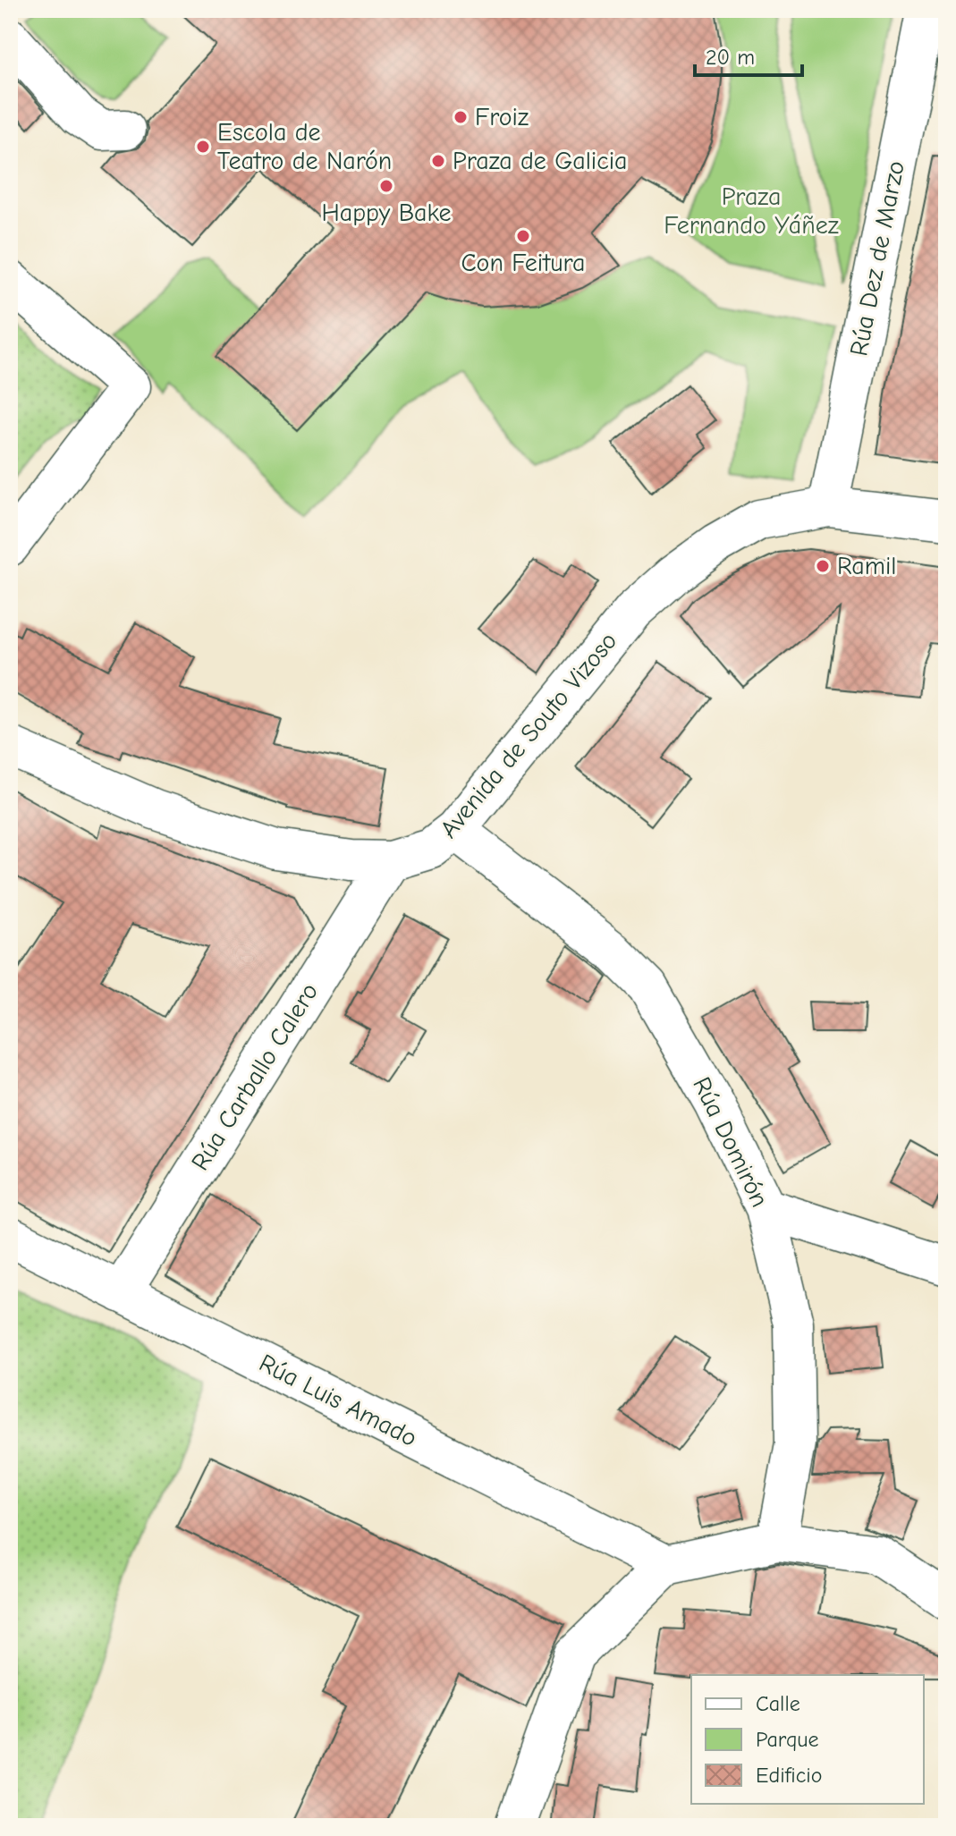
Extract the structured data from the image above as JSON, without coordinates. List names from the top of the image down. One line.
{"streets":{"street":["Rúa Dez de Marzo","Avenida de Souto Vizoso","Rúa Carballo Calero","Rúa Domirón","Rúa Luis Amado"]},"crossings":[["Rúa Dez de Marzo","Avenida de Souto Vizoso"],["Avenida de Souto Vizoso","Rúa Carballo Calero"],["Avenida de Souto Vizoso","Rúa Domirón"],["Rúa Carballo Calero","Rúa Luis Amado"]],"parks":["Praza Fernando Yáñez"],"places":["Froiz","Escola de Teatro de Narón","Praza de Galicia","Happy Bake","Con Feitura","Ramil"],"legend":["Calle","Parque","Edificio"],"scale_bar":"20 m"}
